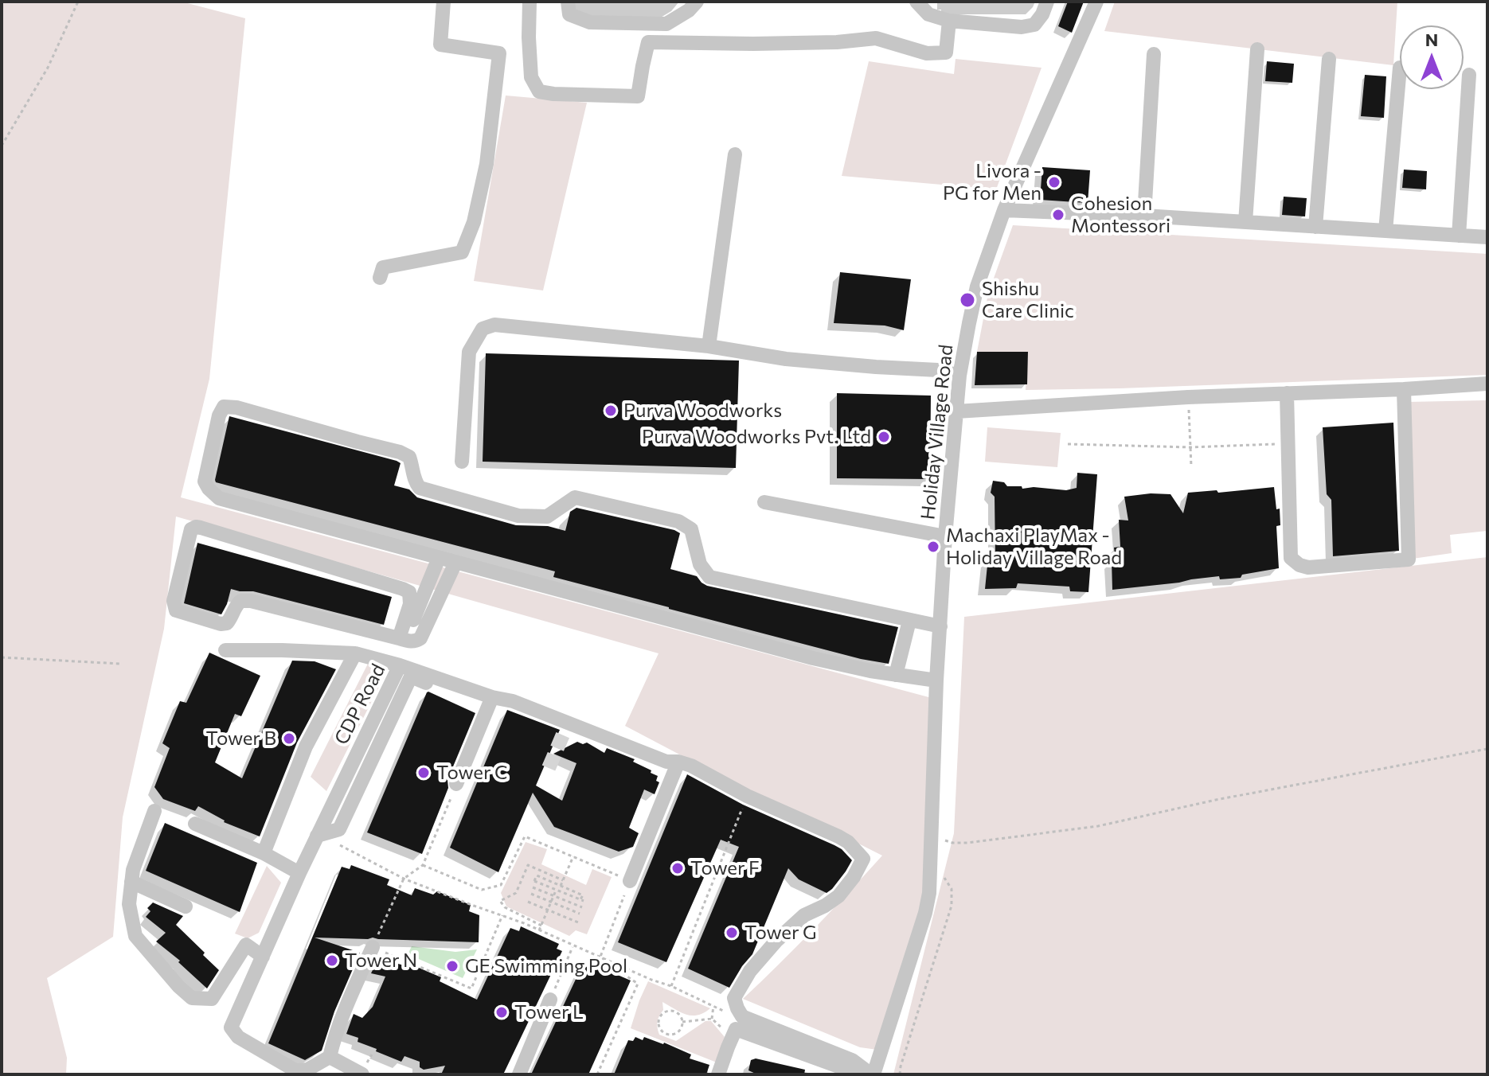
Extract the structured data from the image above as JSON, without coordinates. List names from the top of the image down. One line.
{"streets":{"street":["Holiday Village Road","CDP Road"]},"crossings":[["Holiday Village Road","CDP Road"]],"places":["Livora - PG for Men","Cohesion Montessori","Shishu Care Clinic","Purva Woodworks","Purva Woodworks Pvt. Ltd","Machaxi PlayMax - Holiday Village Road","Tower B","Tower C","Tower F","Tower G","Tower N","GE Swimming Pool","Tower L"],"north":"top"}
